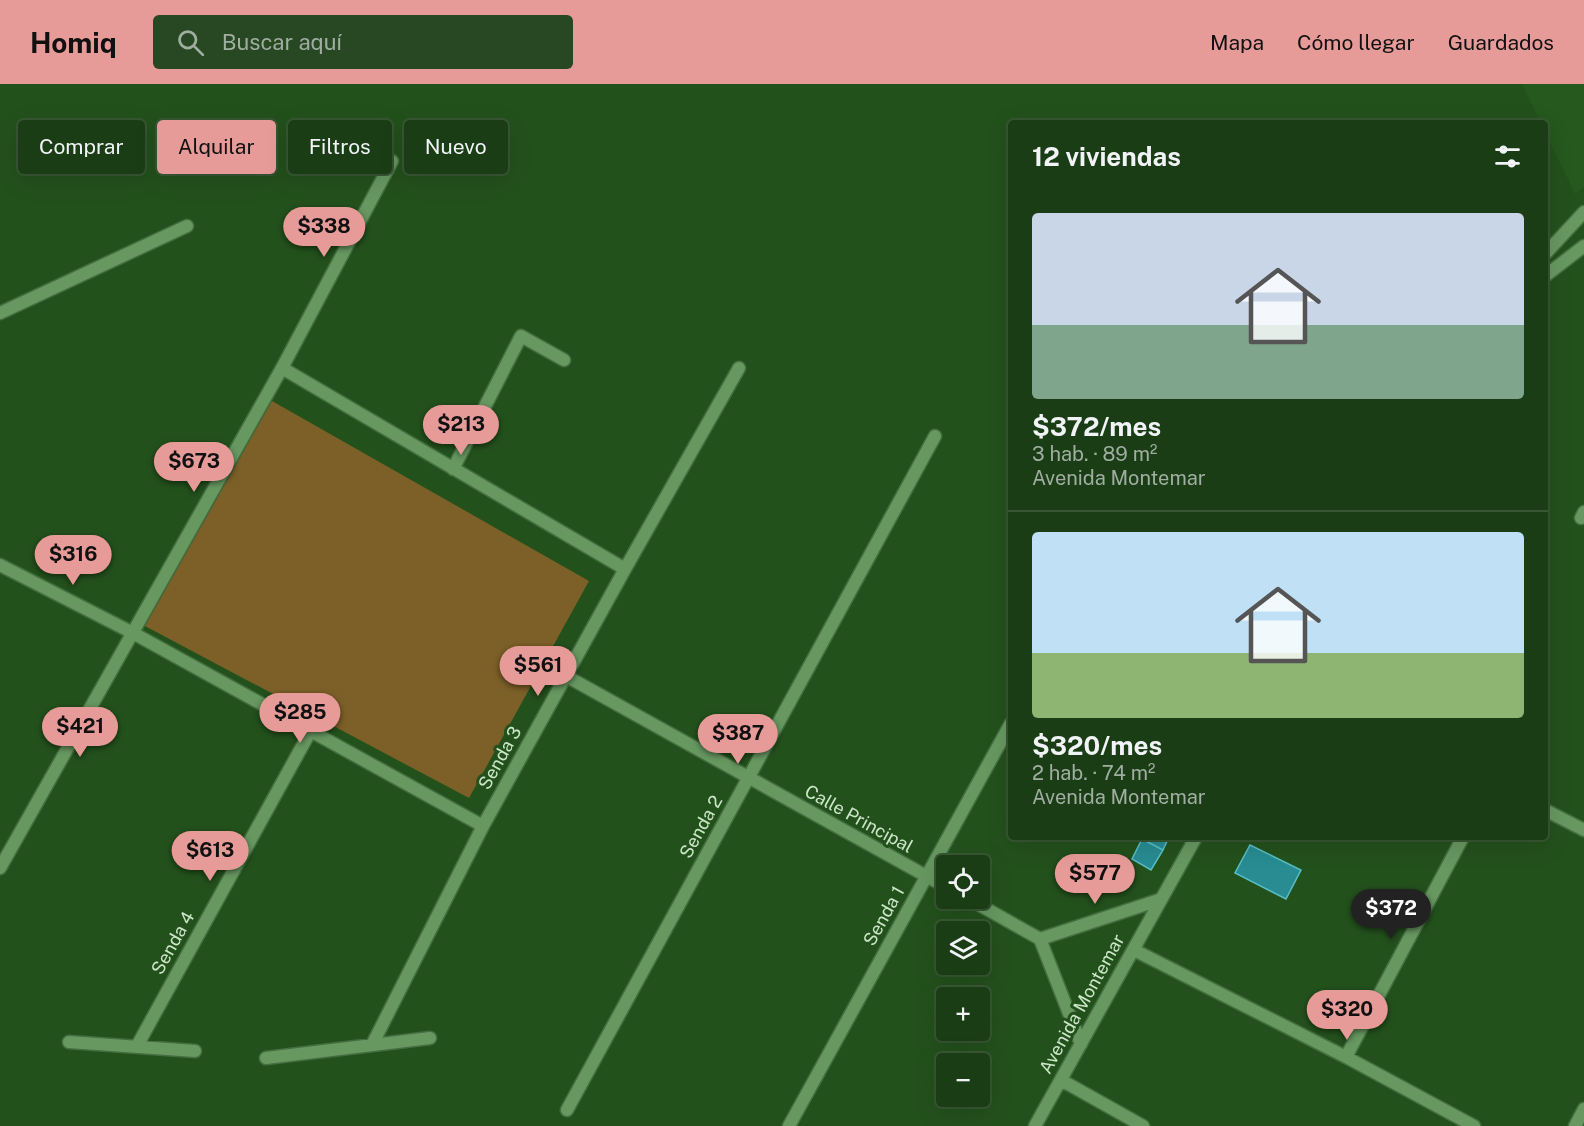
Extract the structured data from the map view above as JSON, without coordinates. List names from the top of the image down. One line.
{"streets":{"street":["Senda 3","Calle Principal","Senda 2","Senda 1","Senda 4","Avenida Montemar"]},"crossings":[["Senda 3","Calle Principal"],["Calle Principal","Senda 2"],["Calle Principal","Senda 1"]],"page":{"header":"Homiq","search":"Buscar aquí","nav":["Mapa","Cómo llegar","Guardados"],"chip":["Comprar","Alquilar","Filtros","Nuevo"],"heading":"12 viviendas","list":[{"name":"$372/mes","note":"3 hab. · 89 m² · Avenida Montemar"},{"name":"$320/mes","note":"2 hab. · 74 m² · Avenida Montemar"}],"price":["$338","$213","$673","$316","$561","$285","$421","$387","$613","$577","$372","$320"],"map_buttons":["+","−"]}}
